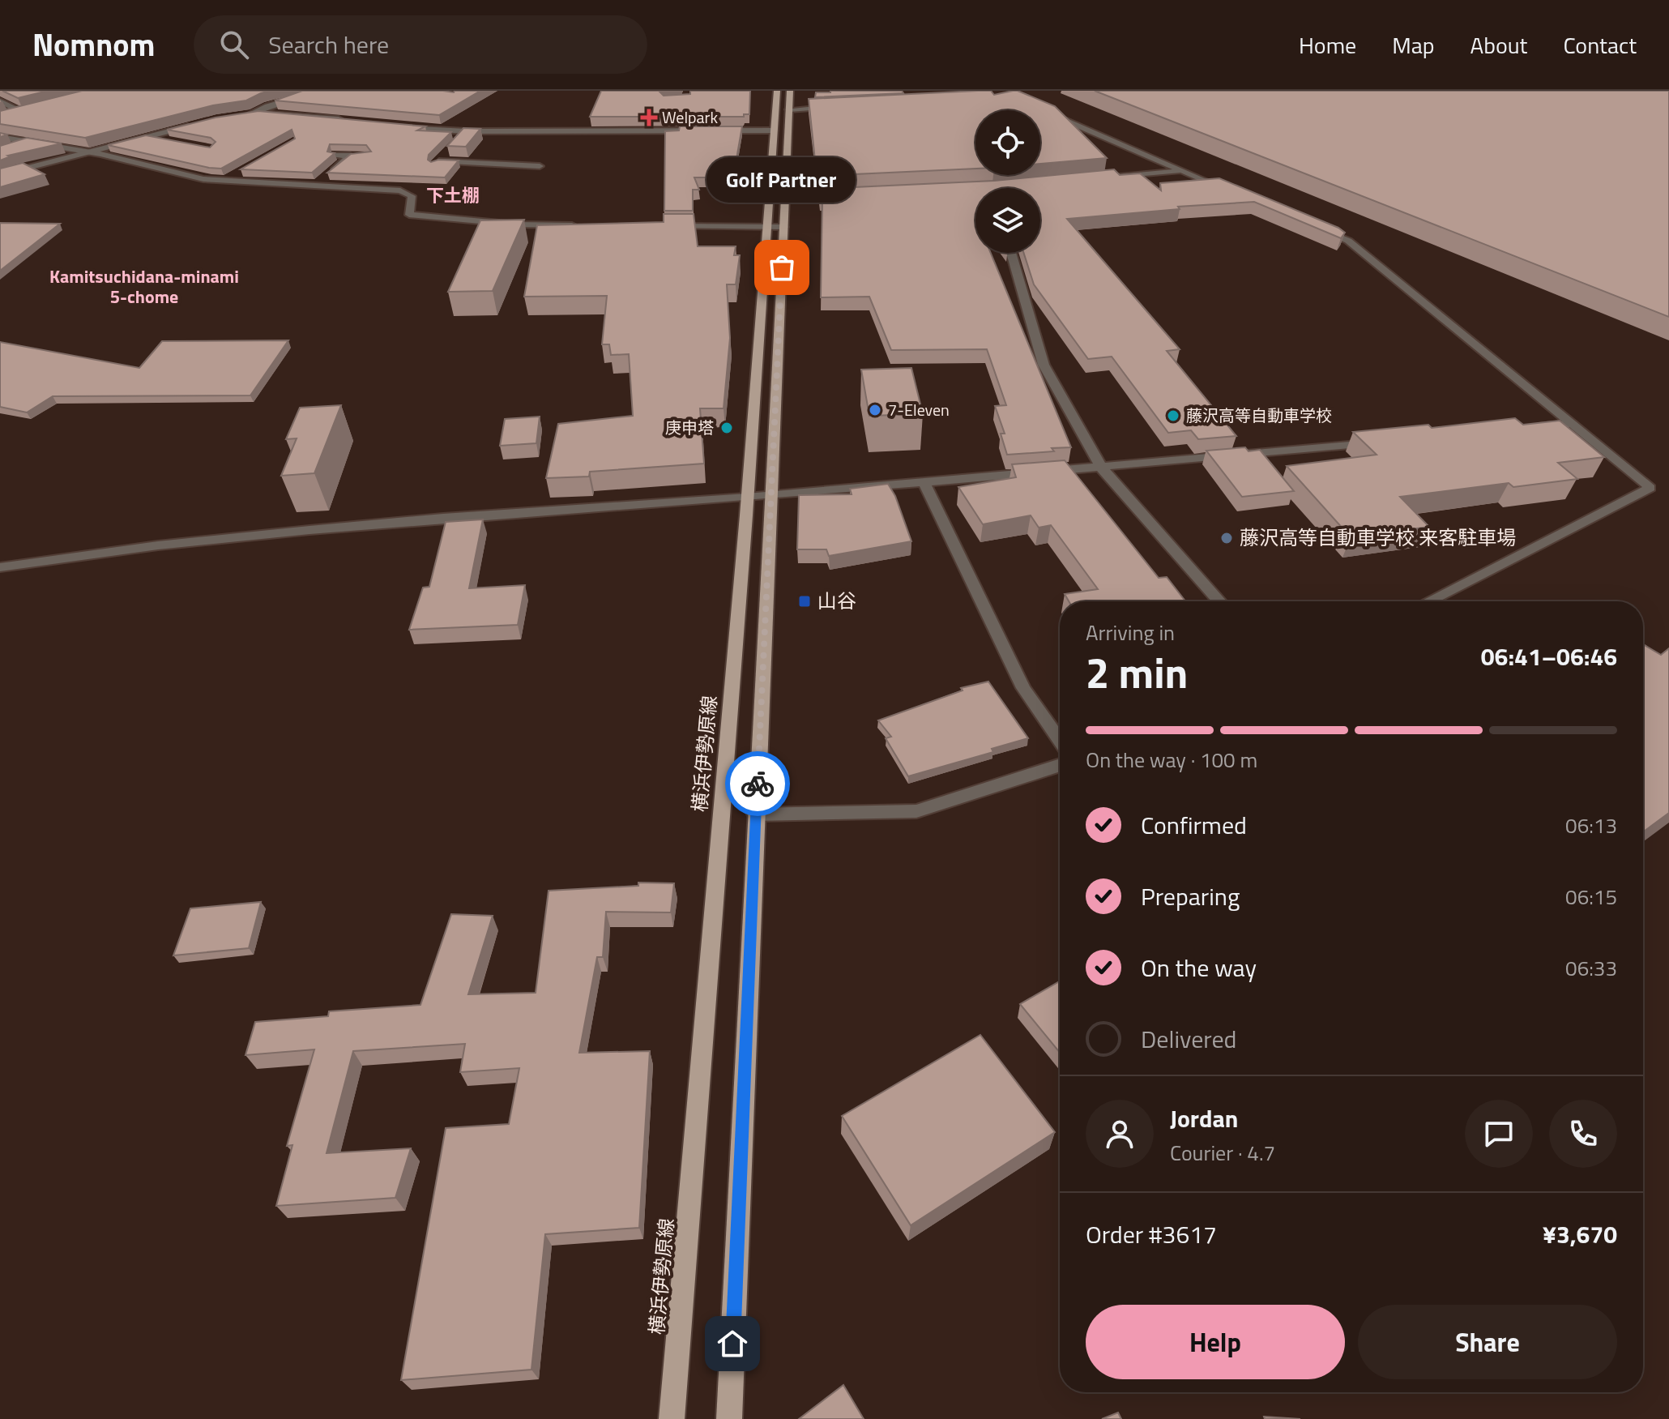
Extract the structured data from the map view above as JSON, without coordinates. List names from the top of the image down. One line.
{"streets":{"main road":["横浜伊勢原線"]},"districts":["下土棚","Kamitsuchidana-minami 5-chome"],"places":{"health":["Welpark"],"other":["Golf Partner","7-Eleven","藤沢高等自動車学校","庚申塔","藤沢高等自動車学校 来客駐車場"],"transit":["山谷"]},"page":{"header":"Nomnom","search":"Search here","nav":["Home","Map","About","Contact"],"bubble":"Golf Partner","heading":["2 min","Arriving in","06:41–06:46"],"panel":["Jordan","Courier · 4.7","Order #3617","¥3,670"],"bar":"On the way · 100 m","list":[["Confirmed","06:13"],["Preparing","06:15"],["On the way","06:33"],"Delivered"],"buttons":["Help","Share"]}}
